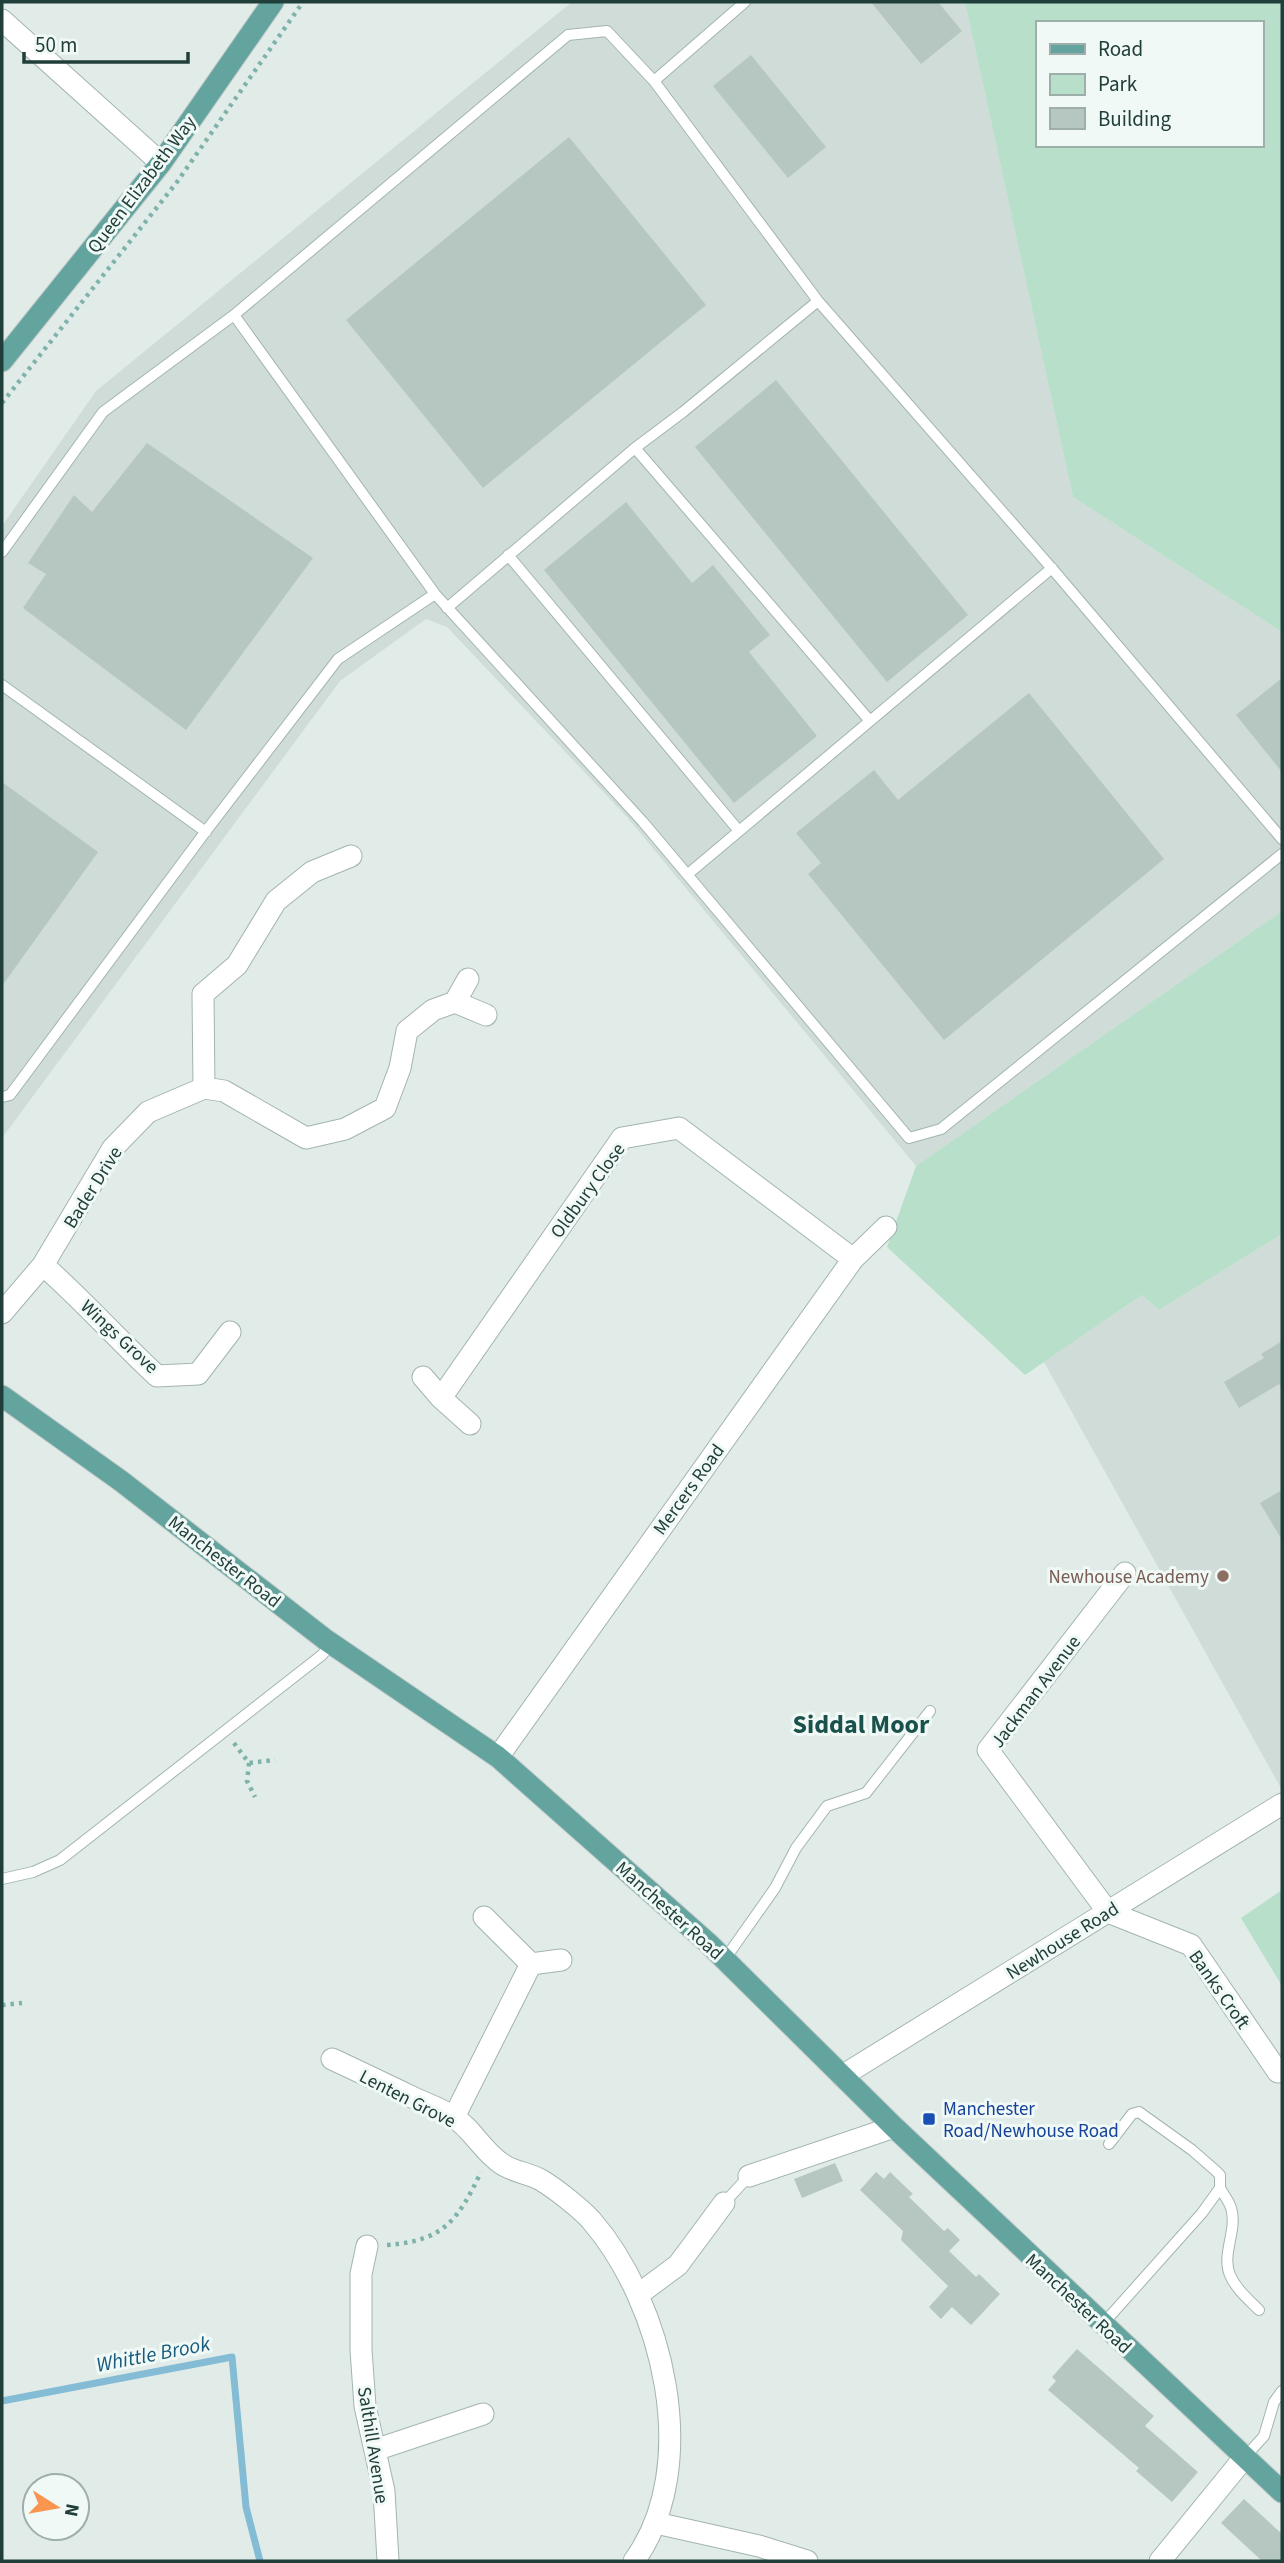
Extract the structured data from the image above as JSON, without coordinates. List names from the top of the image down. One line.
{"streets":{"main road":["Queen Elizabeth Way","Manchester Road"],"street":["Bader Drive","Oldbury Close","Wings Grove","Mercers Road","Jackman Avenue","Newhouse Road","Banks Croft","Lenten Grove","Salthill Avenue"]},"crossings":[["Bader Drive","Wings Grove"],["Oldbury Close","Mercers Road"],["Mercers Road","Manchester Road"],["Manchester Road","Newhouse Road"],["Jackman Avenue","Newhouse Road"],["Jackman Avenue","Banks Croft"],["Newhouse Road","Banks Croft"]],"districts":["Siddal Moor"],"water":["Whittle Brook"],"places":{"other":["Newhouse Academy"],"transit":["Manchester Road/Newhouse Road"]},"legend":["Road","Park","Building"],"scale_bar":"50 m","north":"right"}
